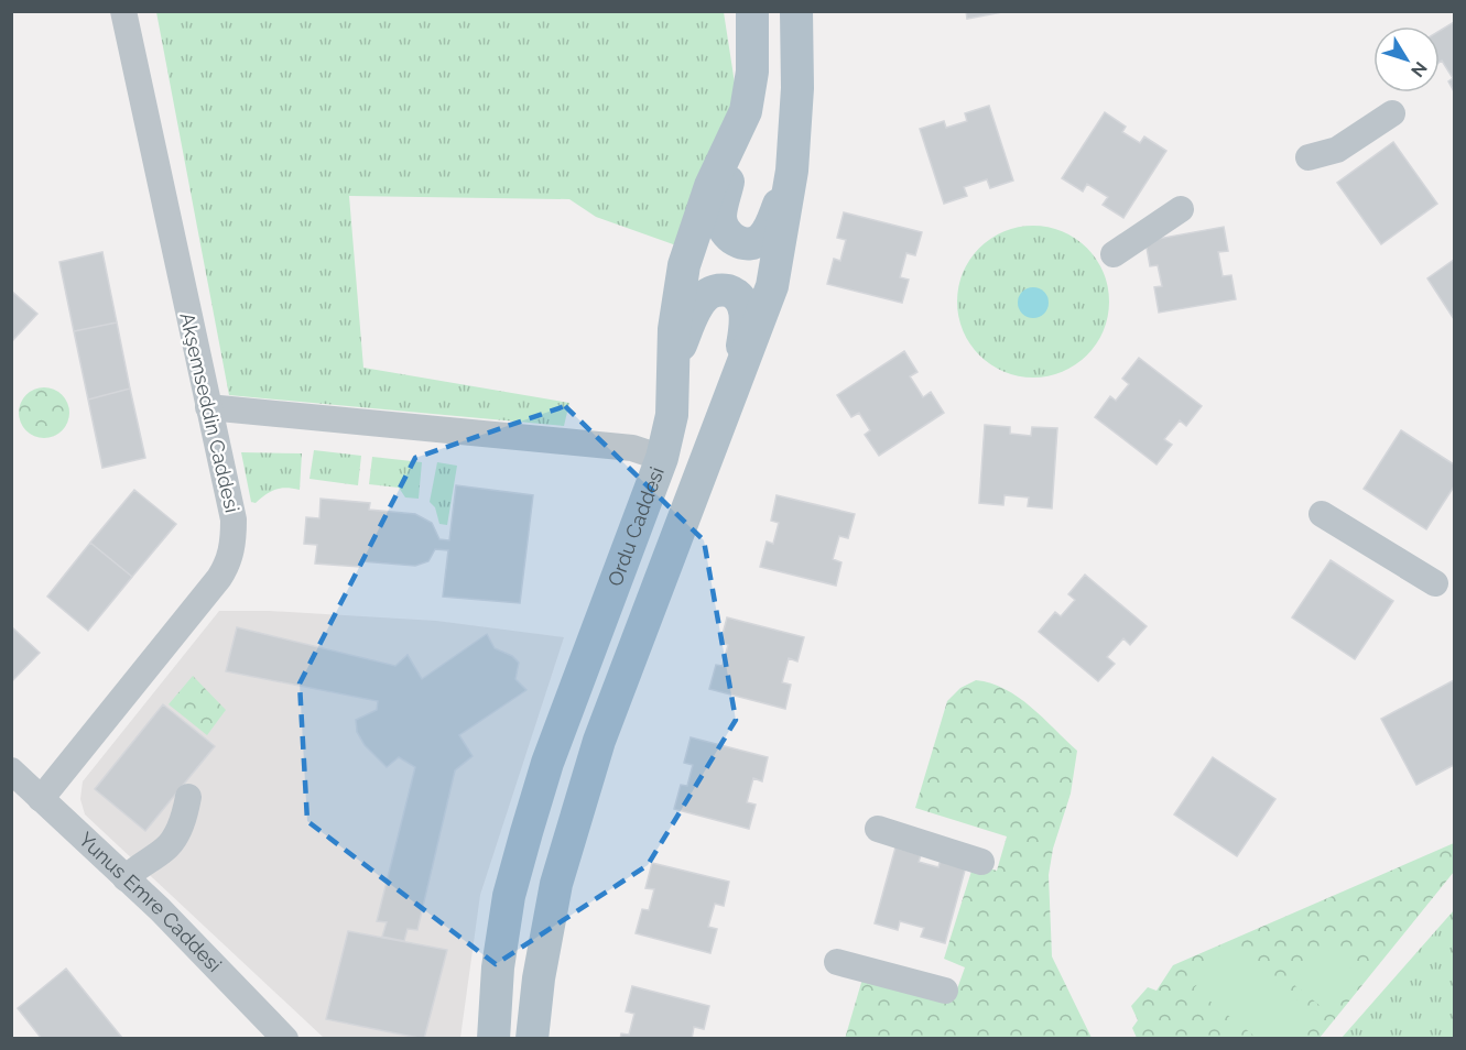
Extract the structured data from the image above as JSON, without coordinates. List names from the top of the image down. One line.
{"streets":{"main road":["Ordu Caddesi"],"street":["Akşemseddin Caddesi","Yunus Emre Caddesi"]},"crossings":[["Akşemseddin Caddesi","Yunus Emre Caddesi"]],"north":"bottom right"}
